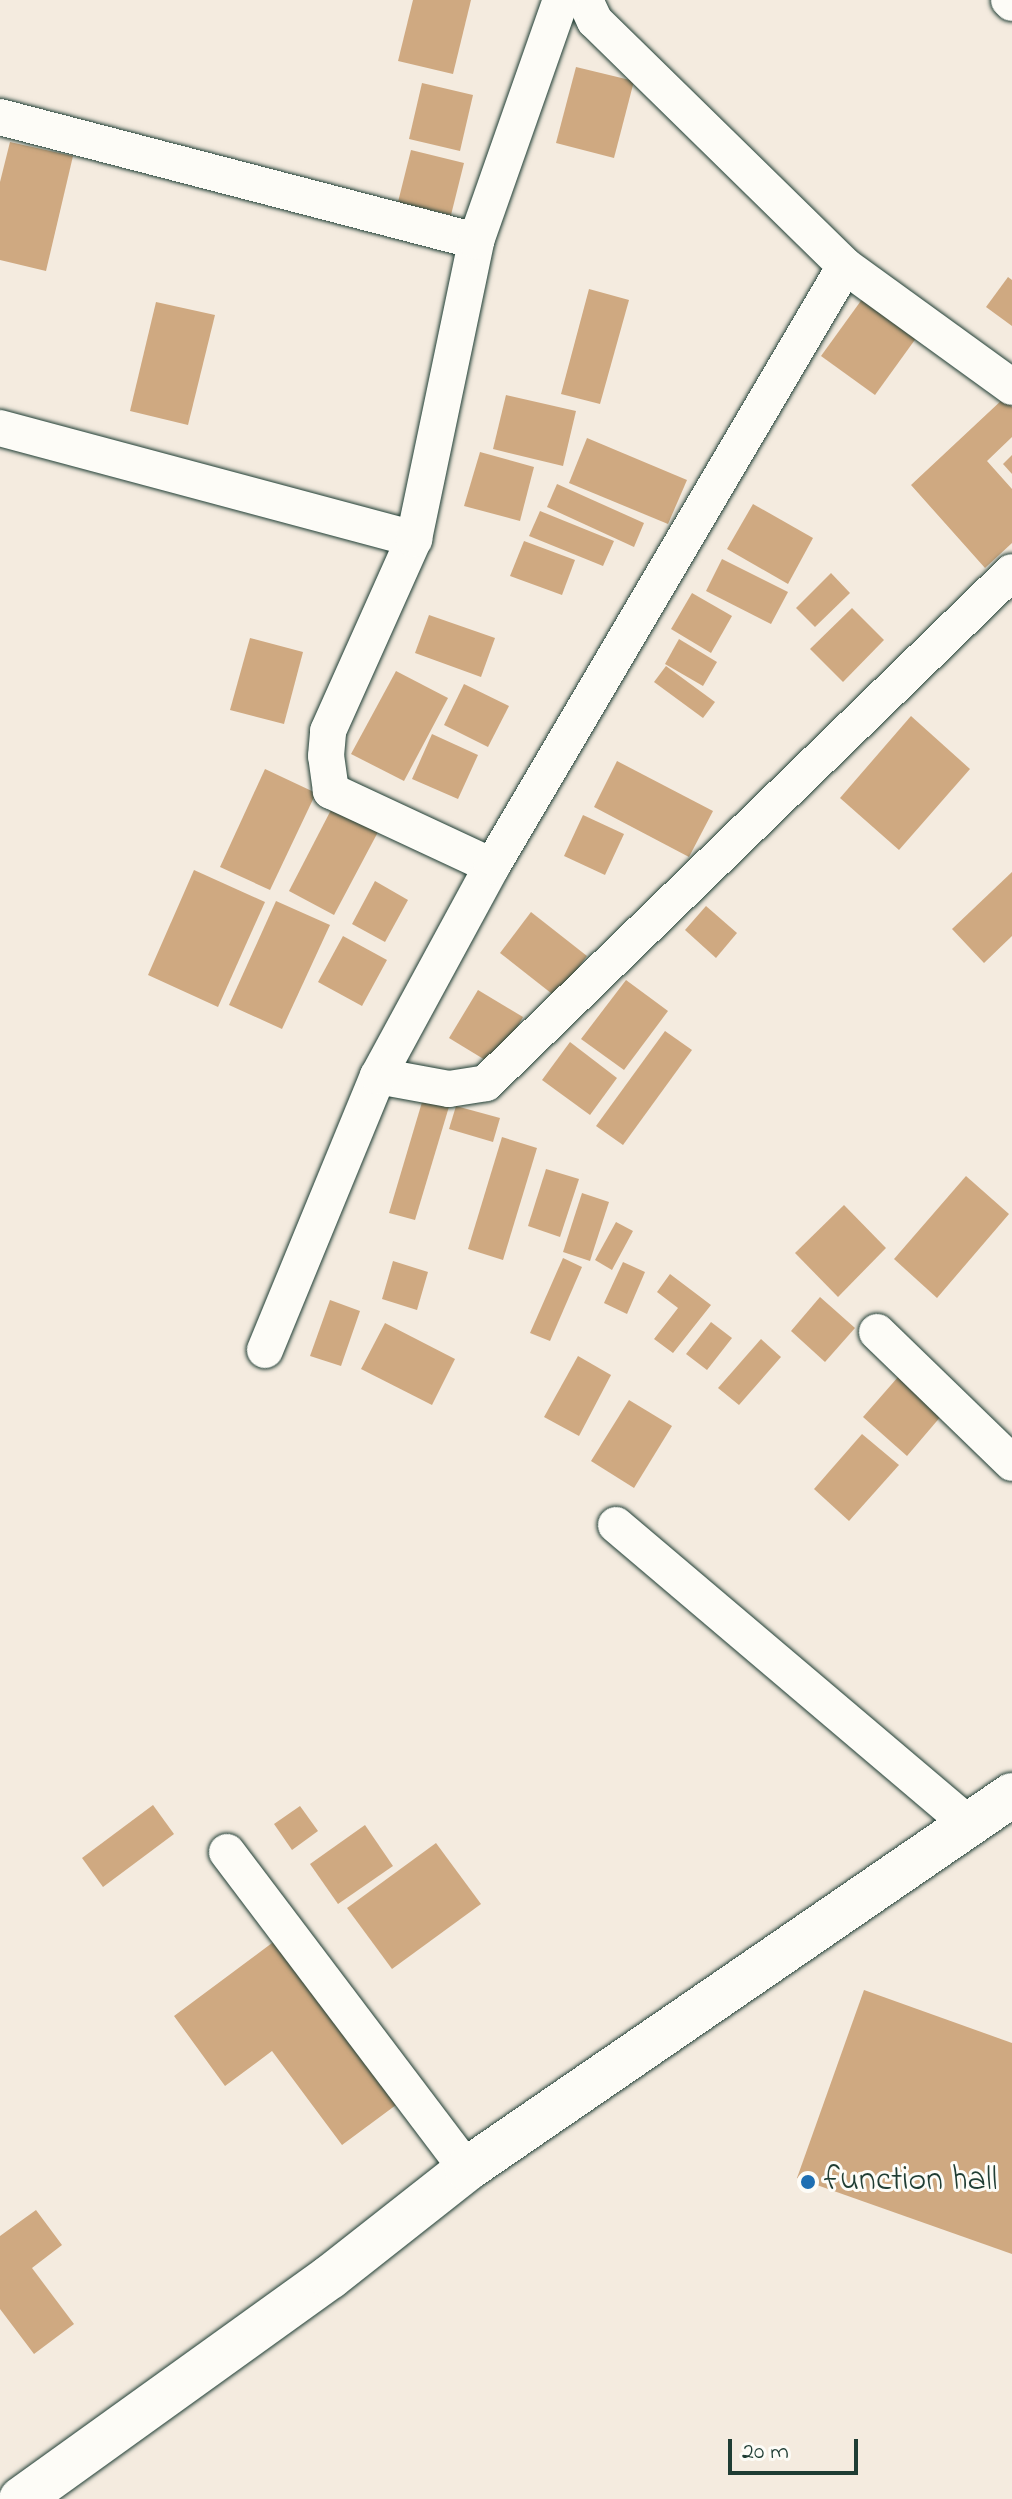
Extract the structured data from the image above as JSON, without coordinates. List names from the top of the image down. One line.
{"places":["function hall"],"scale_bar":"20 m"}
